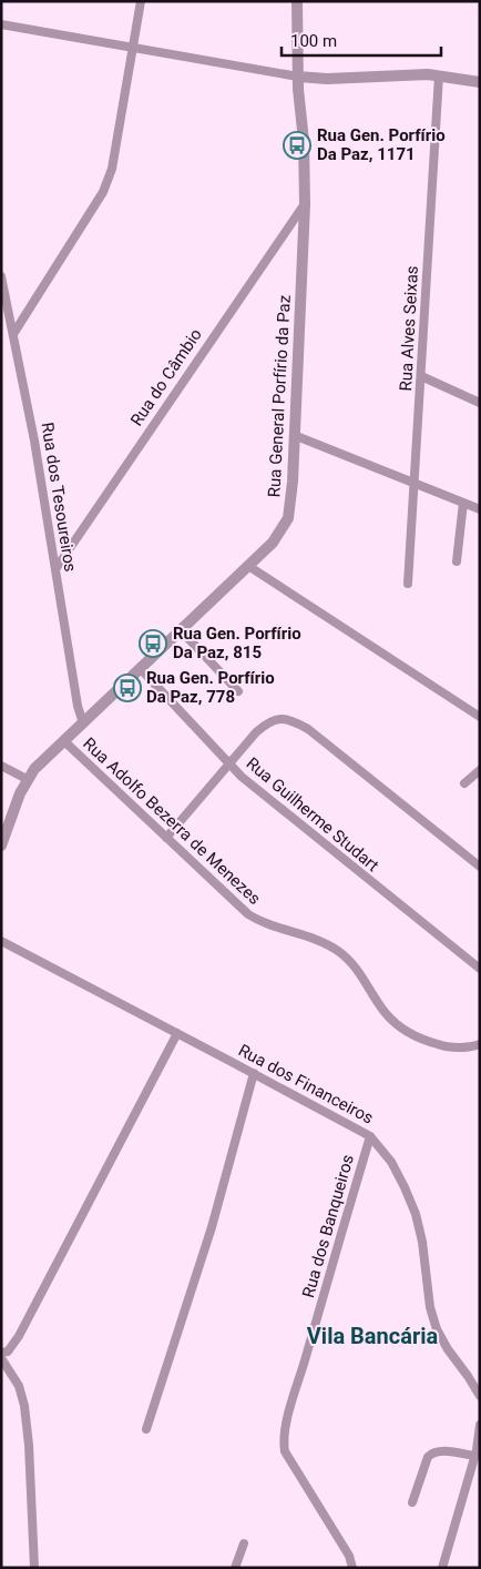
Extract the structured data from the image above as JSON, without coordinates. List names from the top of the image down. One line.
{"streets":{"street":["Rua Alves Seixas","Rua do Câmbio","Rua General Porfírio da Paz","Rua dos Tesoureiros","Rua Guilherme Studart","Rua Adolfo Bezerra de Menezes","Rua dos Financeiros","Rua dos Banqueiros"]},"crossings":[["Rua do Câmbio","Rua General Porfírio da Paz"],["Rua do Câmbio","Rua dos Tesoureiros"],["Rua General Porfírio da Paz","Rua dos Tesoureiros"],["Rua General Porfírio da Paz","Rua Guilherme Studart"],["Rua General Porfírio da Paz","Rua Adolfo Bezerra de Menezes"],["Rua dos Financeiros","Rua dos Banqueiros"]],"districts":["Vila Bancária"],"places":{"bus stop":["Rua Gen. Porfírio Da Paz, 1171","Rua Gen. Porfírio Da Paz, 815","Rua Gen. Porfírio Da Paz, 778"]},"scale_bar":"100 m"}
